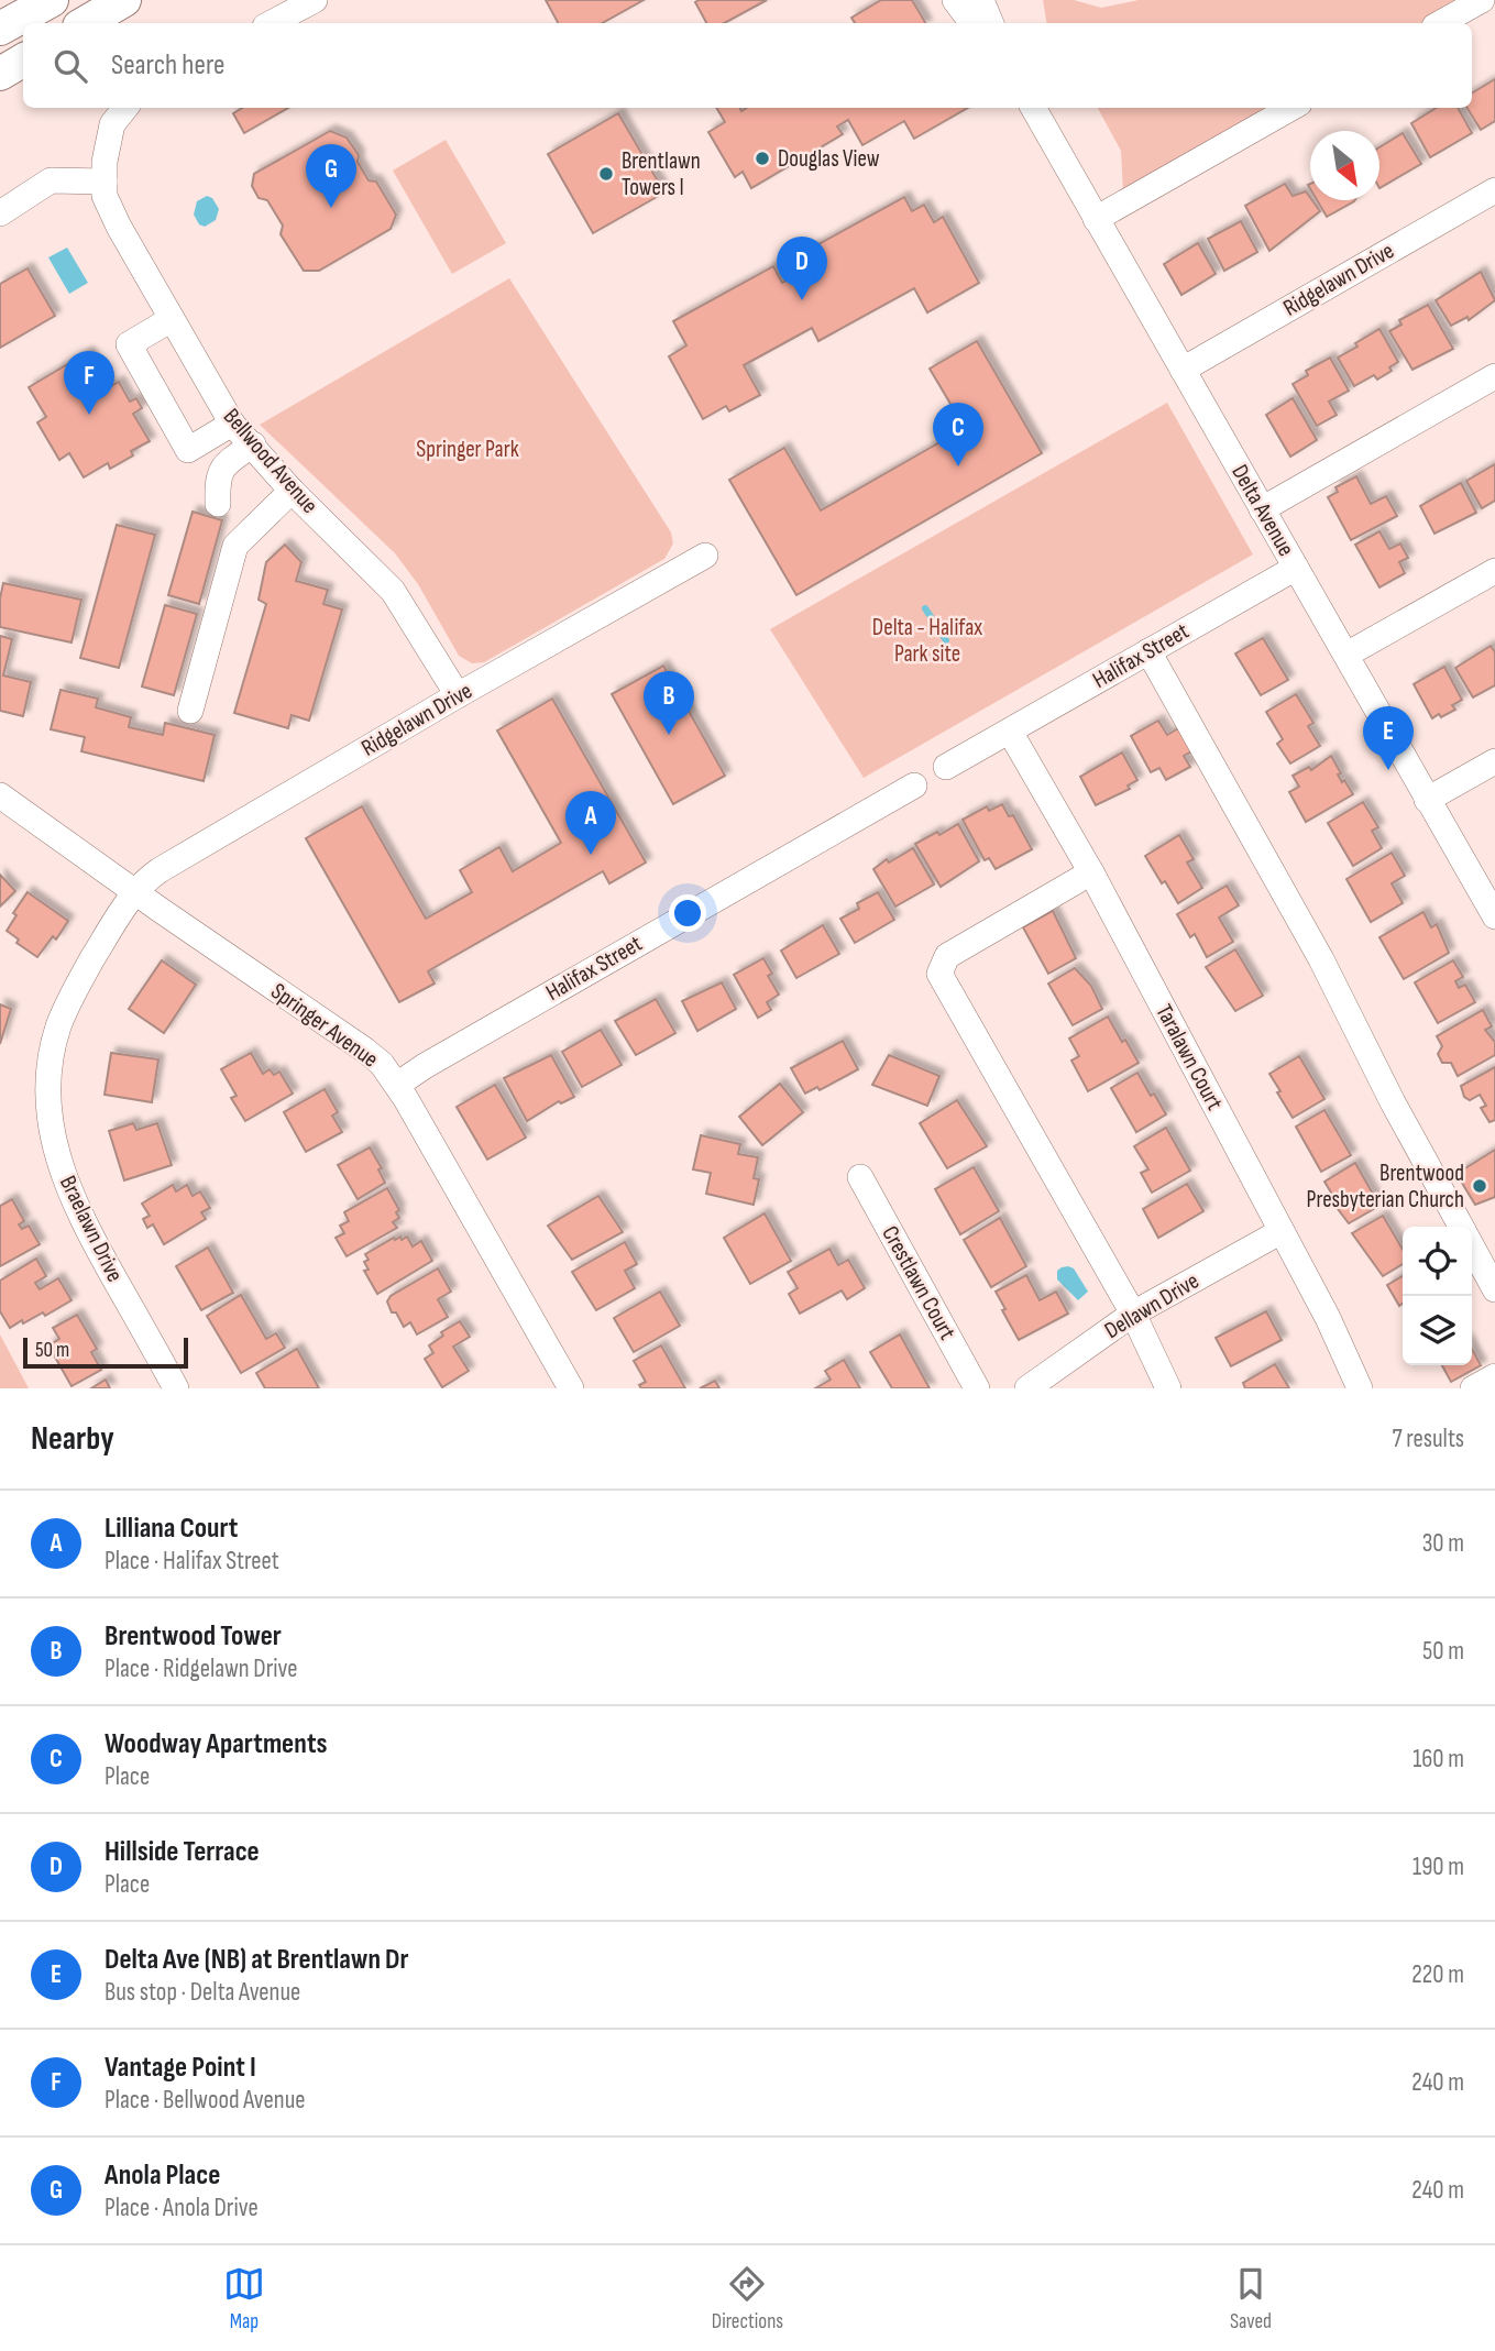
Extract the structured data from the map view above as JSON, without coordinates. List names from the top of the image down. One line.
{"streets":{"street":["Ridgelawn Drive","Bellwood Avenue","Delta Avenue","Halifax Street","Springer Avenue","Taralawn Court","Braelawn Drive","Crestlawn Court","Dellawn Drive"]},"crossings":[["Ridgelawn Drive","Bellwood Avenue"],["Ridgelawn Drive","Delta Avenue"],["Ridgelawn Drive","Springer Avenue"],["Ridgelawn Drive","Braelawn Drive"],["Delta Avenue","Halifax Street"],["Halifax Street","Springer Avenue"],["Halifax Street","Taralawn Court"],["Springer Avenue","Braelawn Drive"],["Taralawn Court","Dellawn Drive"]],"parks":["Springer Park","Delta - Halifax Park site"],"places":["Douglas View","Brentlawn Towers I","Brentwood Presbyterian Church"],"scale_bar":"50 m","north":"bottom right","page":{"search":"Search here","pins":["G","D","F","C","B","E","A"],"scale":"50 m","heading":["Nearby","7 results"],"list":[{"mark":"A","name":"Lilliana Court","note":"Place · Halifax Street","value":"30 m"},{"mark":"B","name":"Brentwood Tower","note":"Place · Ridgelawn Drive","value":"50 m"},{"mark":"C","name":"Woodway Apartments","note":"Place","value":"160 m"},{"mark":"D","name":"Hillside Terrace","note":"Place","value":"190 m"},{"mark":"E","name":"Delta Ave (NB) at Brentlawn Dr","note":"Bus stop · Delta Avenue","value":"220 m"},{"mark":"F","name":"Vantage Point I","note":"Place · Bellwood Avenue","value":"240 m"},{"mark":"G","name":"Anola Place","note":"Place · Anola Drive","value":"240 m"}],"nav":["Map","Directions","Saved"]}}
